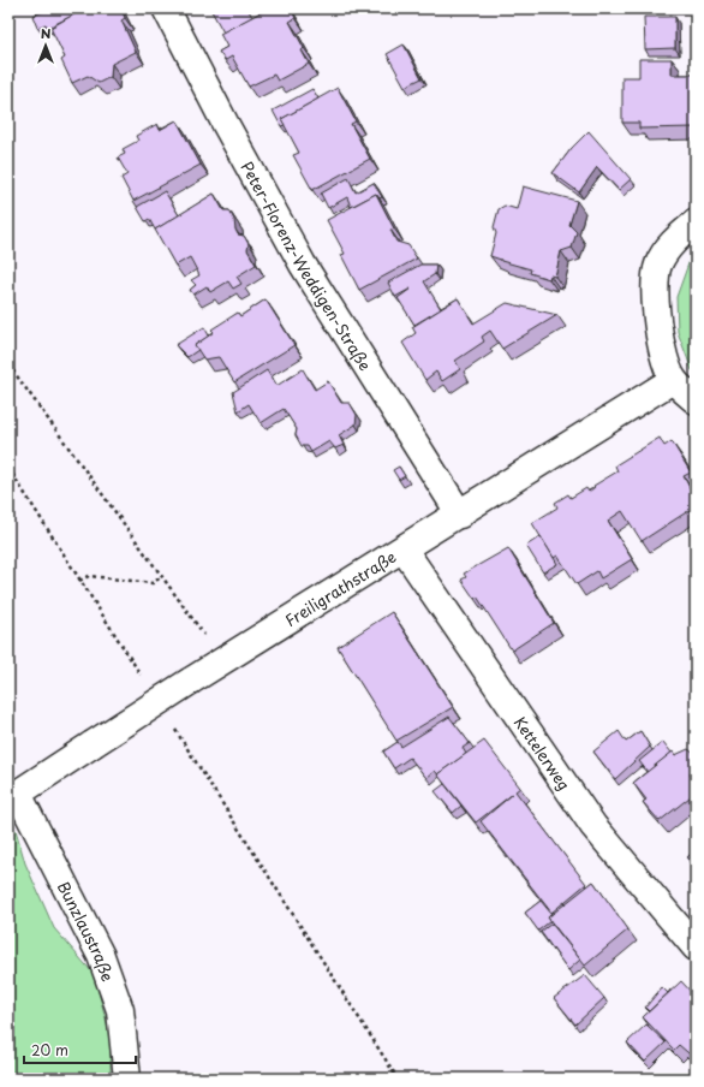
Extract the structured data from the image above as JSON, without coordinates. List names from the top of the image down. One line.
{"streets":{"street":["Peter-Florenz-Weddigen-Straße","Freiligrathstraße","Kettelerweg","Bunzlaustraße"]},"crossings":[["Peter-Florenz-Weddigen-Straße","Freiligrathstraße"],["Freiligrathstraße","Kettelerweg"],["Freiligrathstraße","Bunzlaustraße"]],"scale_bar":"20 m","north":"top"}
